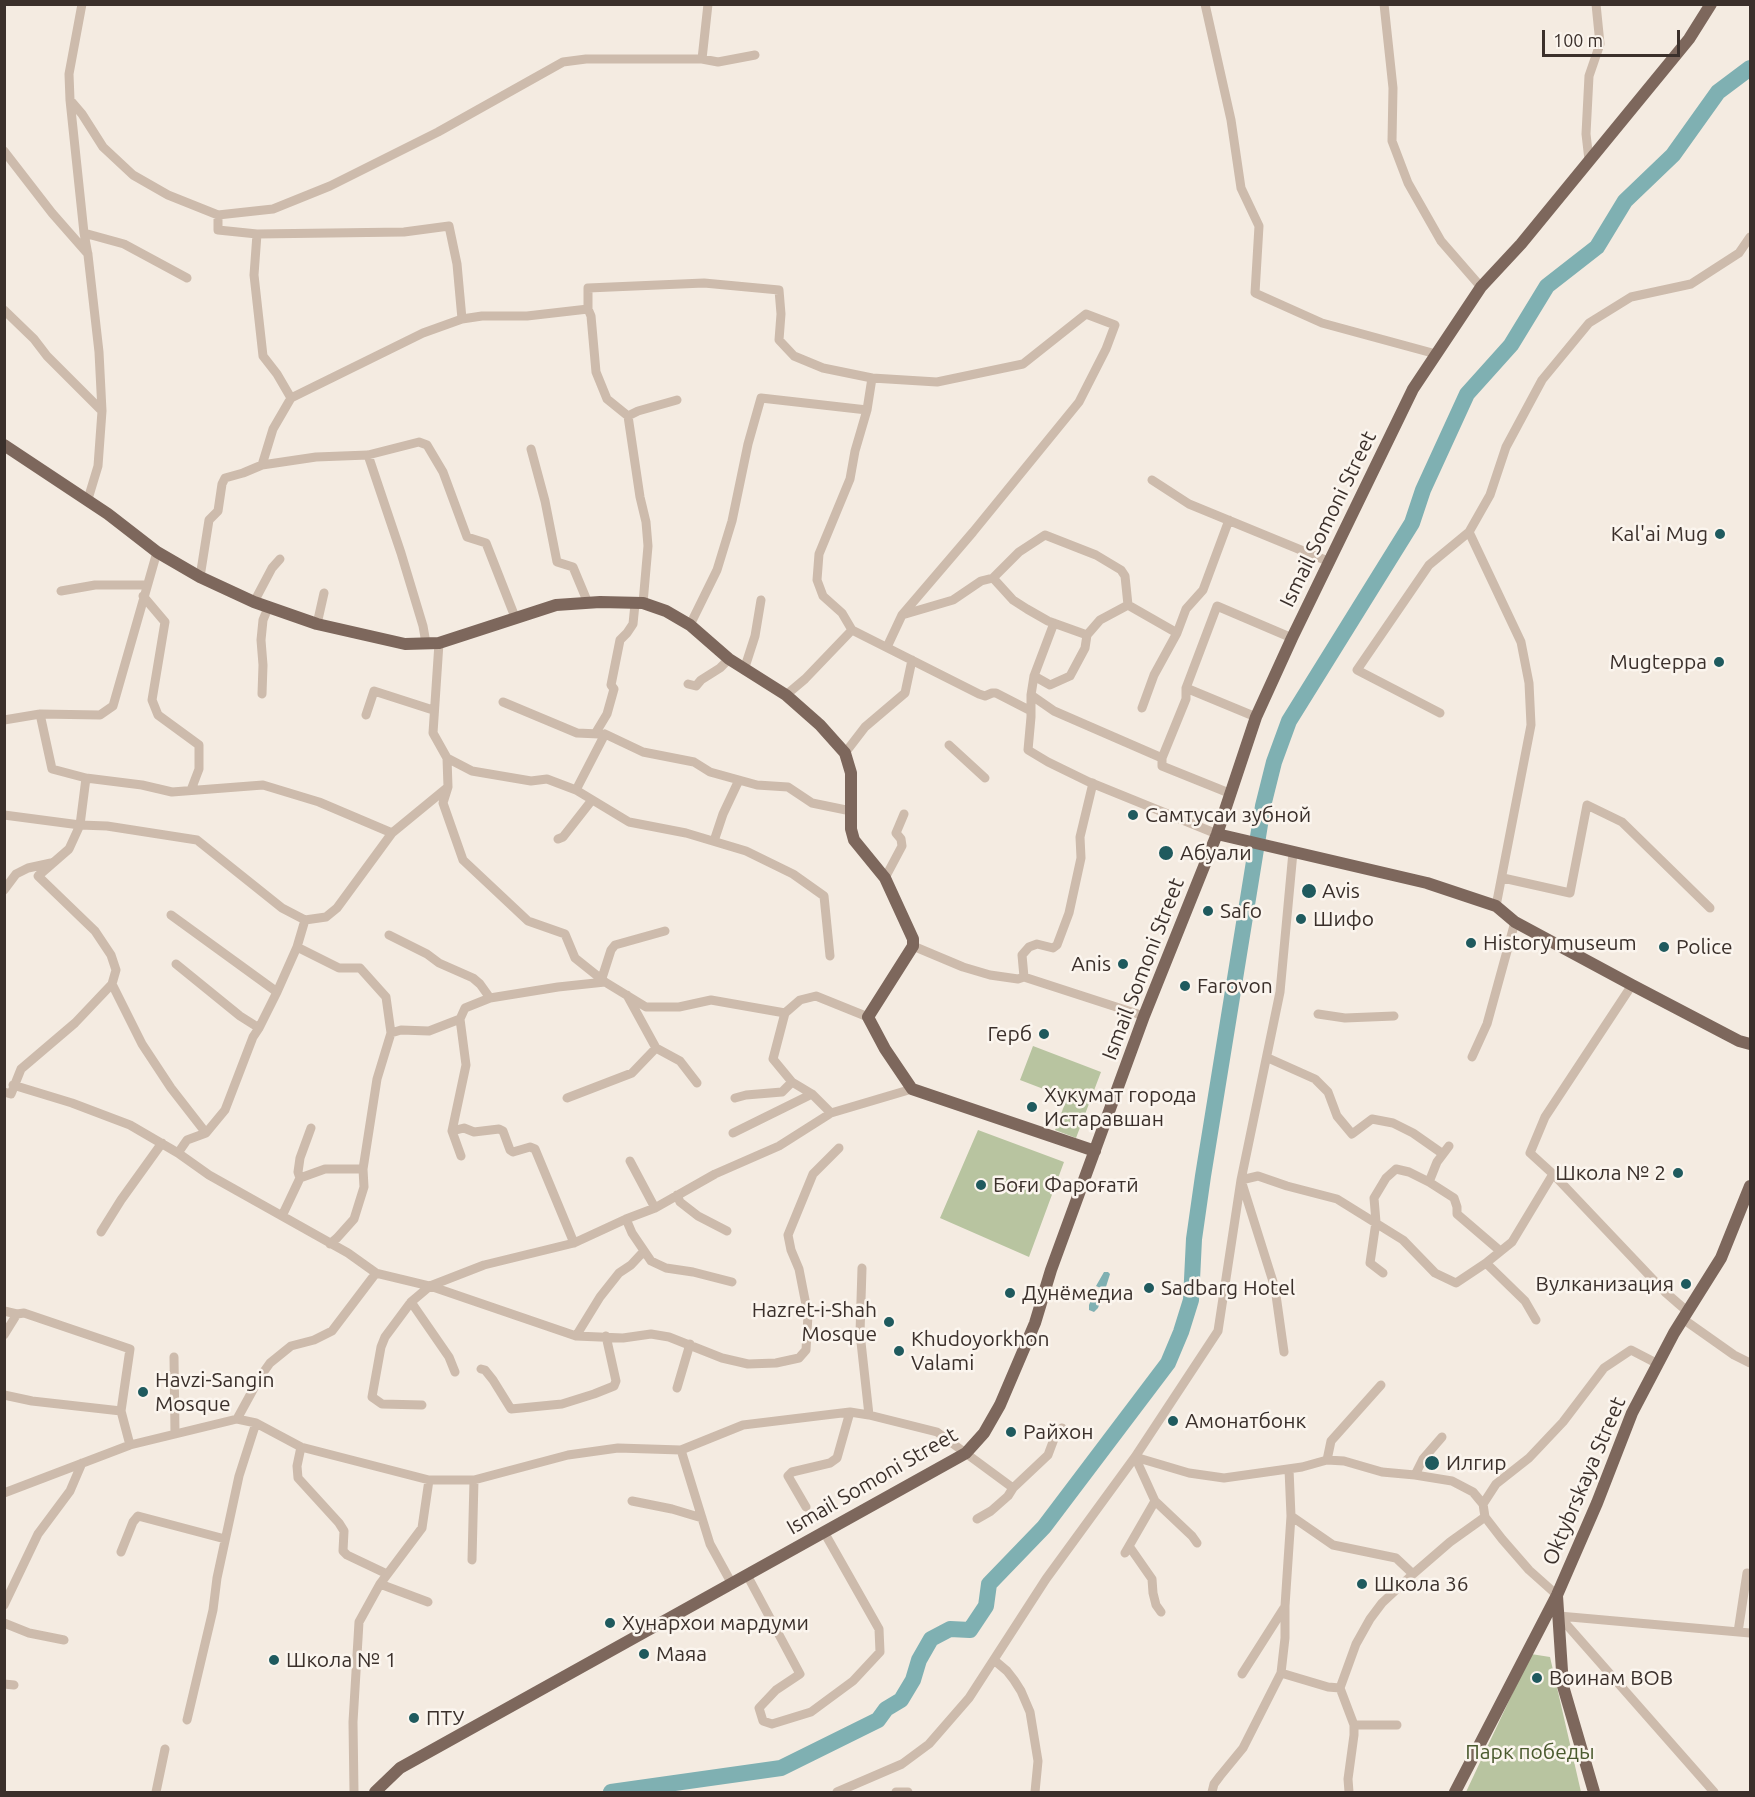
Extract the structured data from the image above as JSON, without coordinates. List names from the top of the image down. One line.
{"streets":{"main road":["Ismail Somoni Street","Oktybrskaya Street"]},"parks":["Парк победы"],"places":["Kal'ai Mug","Mugteppa","Самтусаи зубной","Абуали","Avis","Safo","Шифо","History museum","Police","Anis","Farovon","Герб","Хукумат города Истаравшан","Школа № 2","Боғи Фароғатӣ","Вулканизация","Sadbarg Hotel","Дунёмедиа","Hazret-i-Shah Mosque","Khudoyorkhon Valami","Havzi-Sangin Mosque","Амонатбонк","Райхон","Илгир","Школа 36","Хунархои мардуми","Маяа","Школа № 1","Воинам ВОВ","ПТУ"],"scale_bar":"100 m"}
